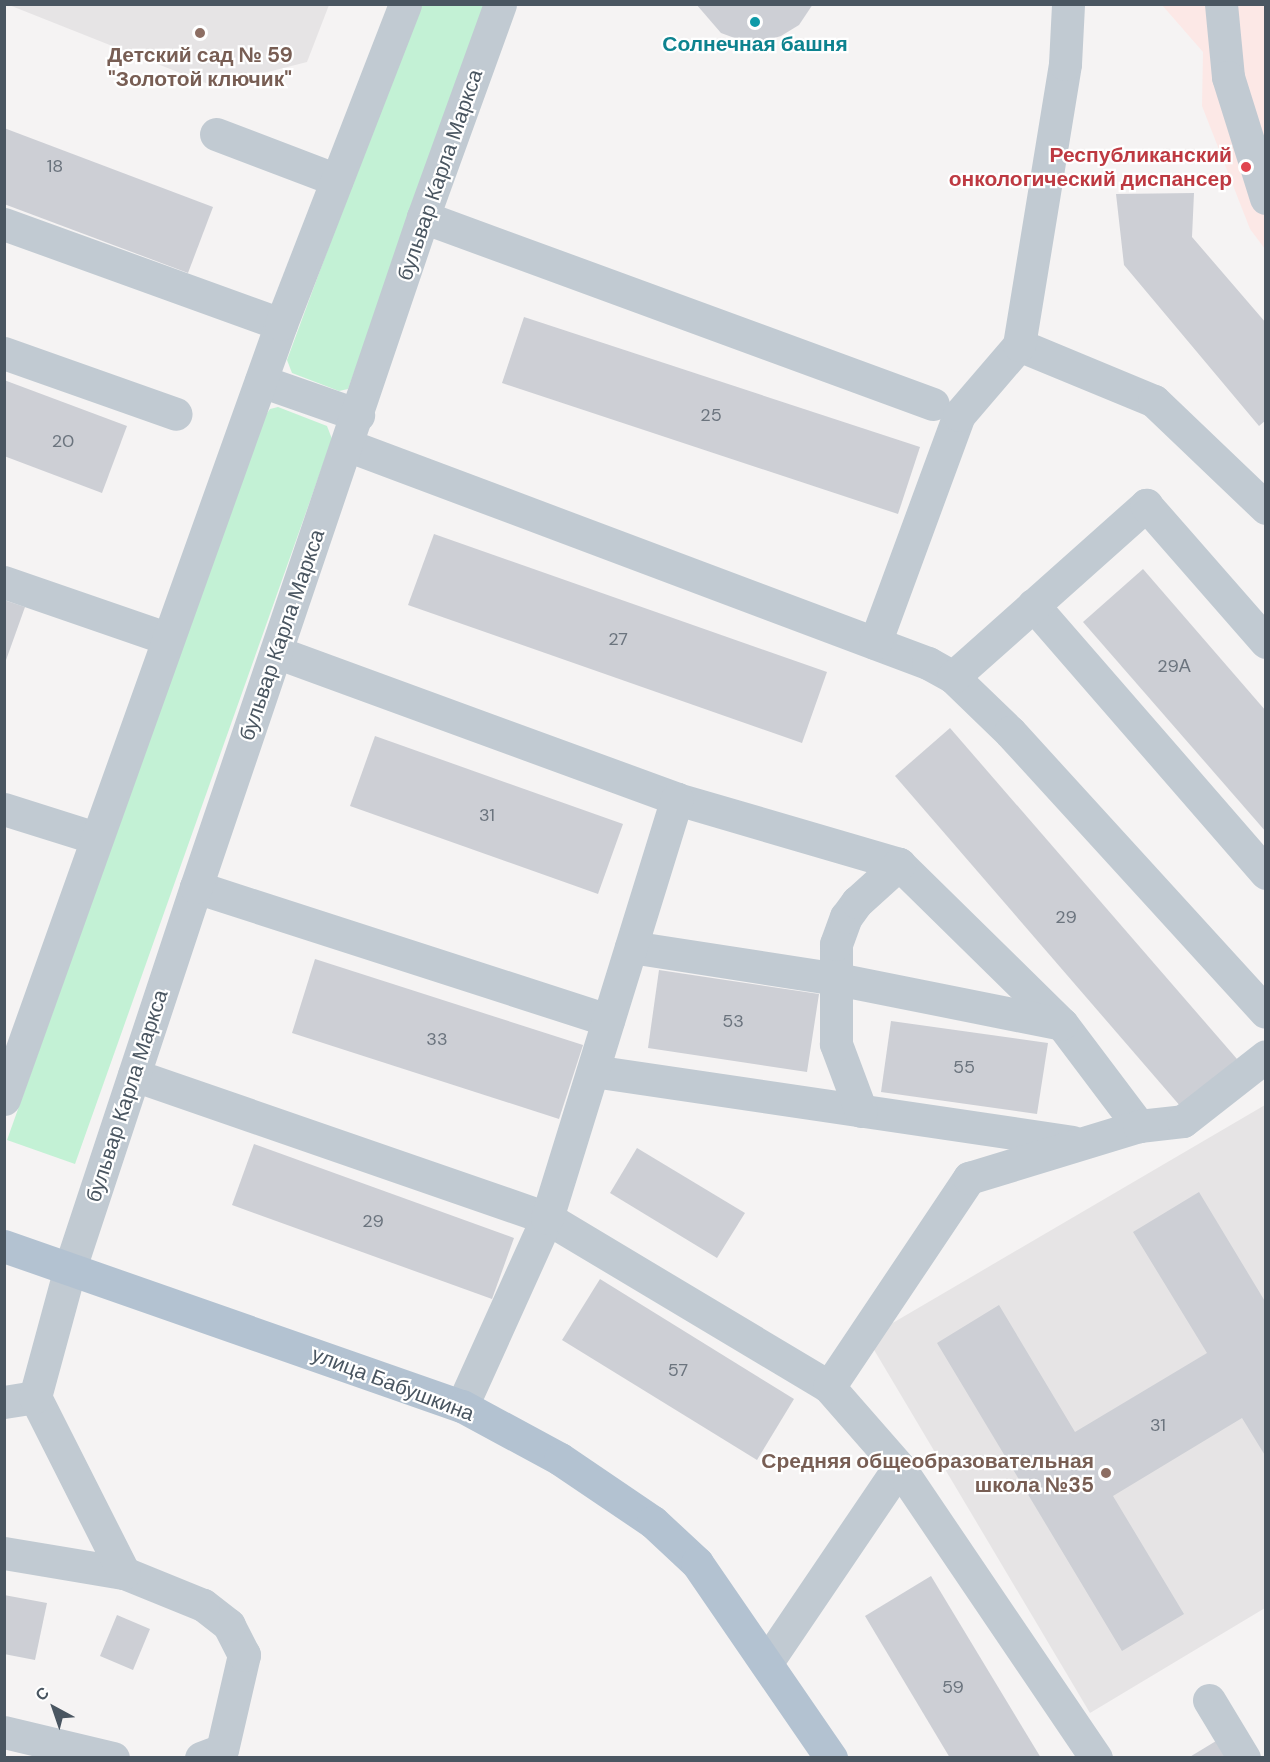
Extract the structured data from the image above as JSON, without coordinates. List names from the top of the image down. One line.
{"streets":{"main road":["улица Бабушкина"],"street":["бульвар Карла Маркса"]},"crossings":[["бульвар Карла Маркса","улица Бабушкина"]],"places":["Солнечная башня","Детский сад № 59 \"Золотой ключик\"","Республиканский онкологический диспансер","Средняя общеобразовательная школа №35"],"house_numbers":["18","25","20","27","29А","31","29","53","33","55","29","57","31","59"],"north":"top left"}
